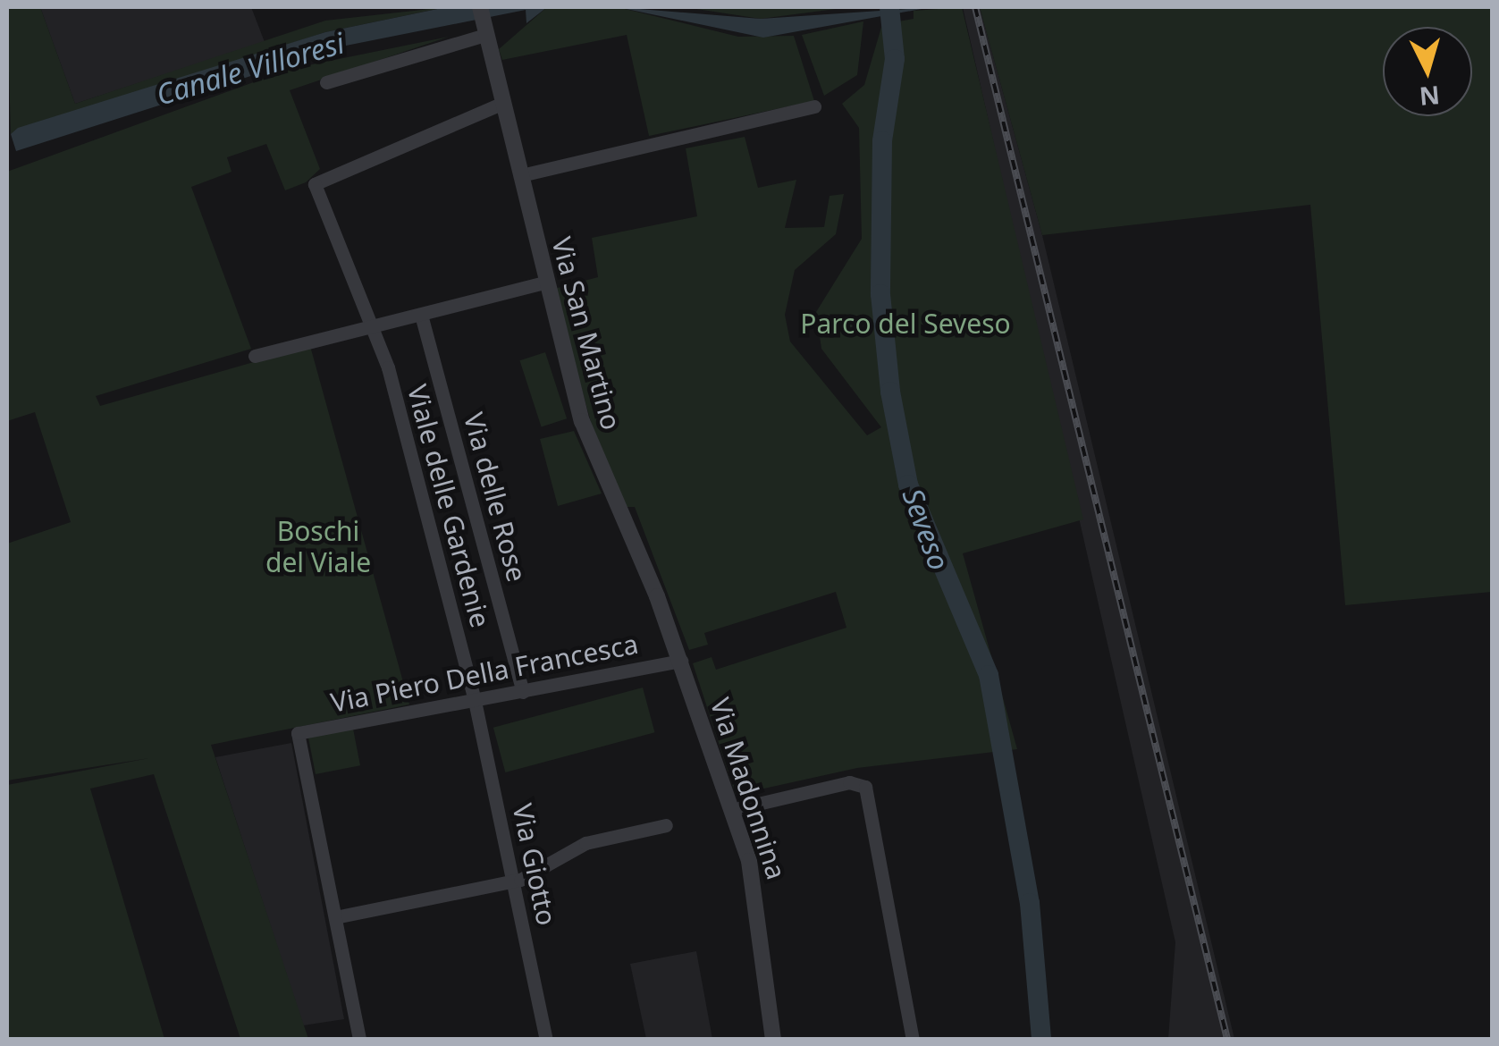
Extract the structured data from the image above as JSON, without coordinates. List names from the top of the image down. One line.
{"streets":{"street":["Via San Martino","Via delle Rose","Viale delle Gardenie","Via Piero Della Francesca","Via Madonnina","Via Giotto"]},"crossings":[["Via San Martino","Viale delle Gardenie"],["Via San Martino","Via Piero Della Francesca"],["Via San Martino","Via Madonnina"],["Via delle Rose","Via Piero Della Francesca"],["Viale delle Gardenie","Via Piero Della Francesca"],["Viale delle Gardenie","Via Giotto"],["Via Piero Della Francesca","Via Madonnina"],["Via Piero Della Francesca","Via Giotto"]],"water":["Canale Villoresi","Seveso"],"parks":["Parco del Seveso","Boschi del Viale"],"north":"bottom"}
